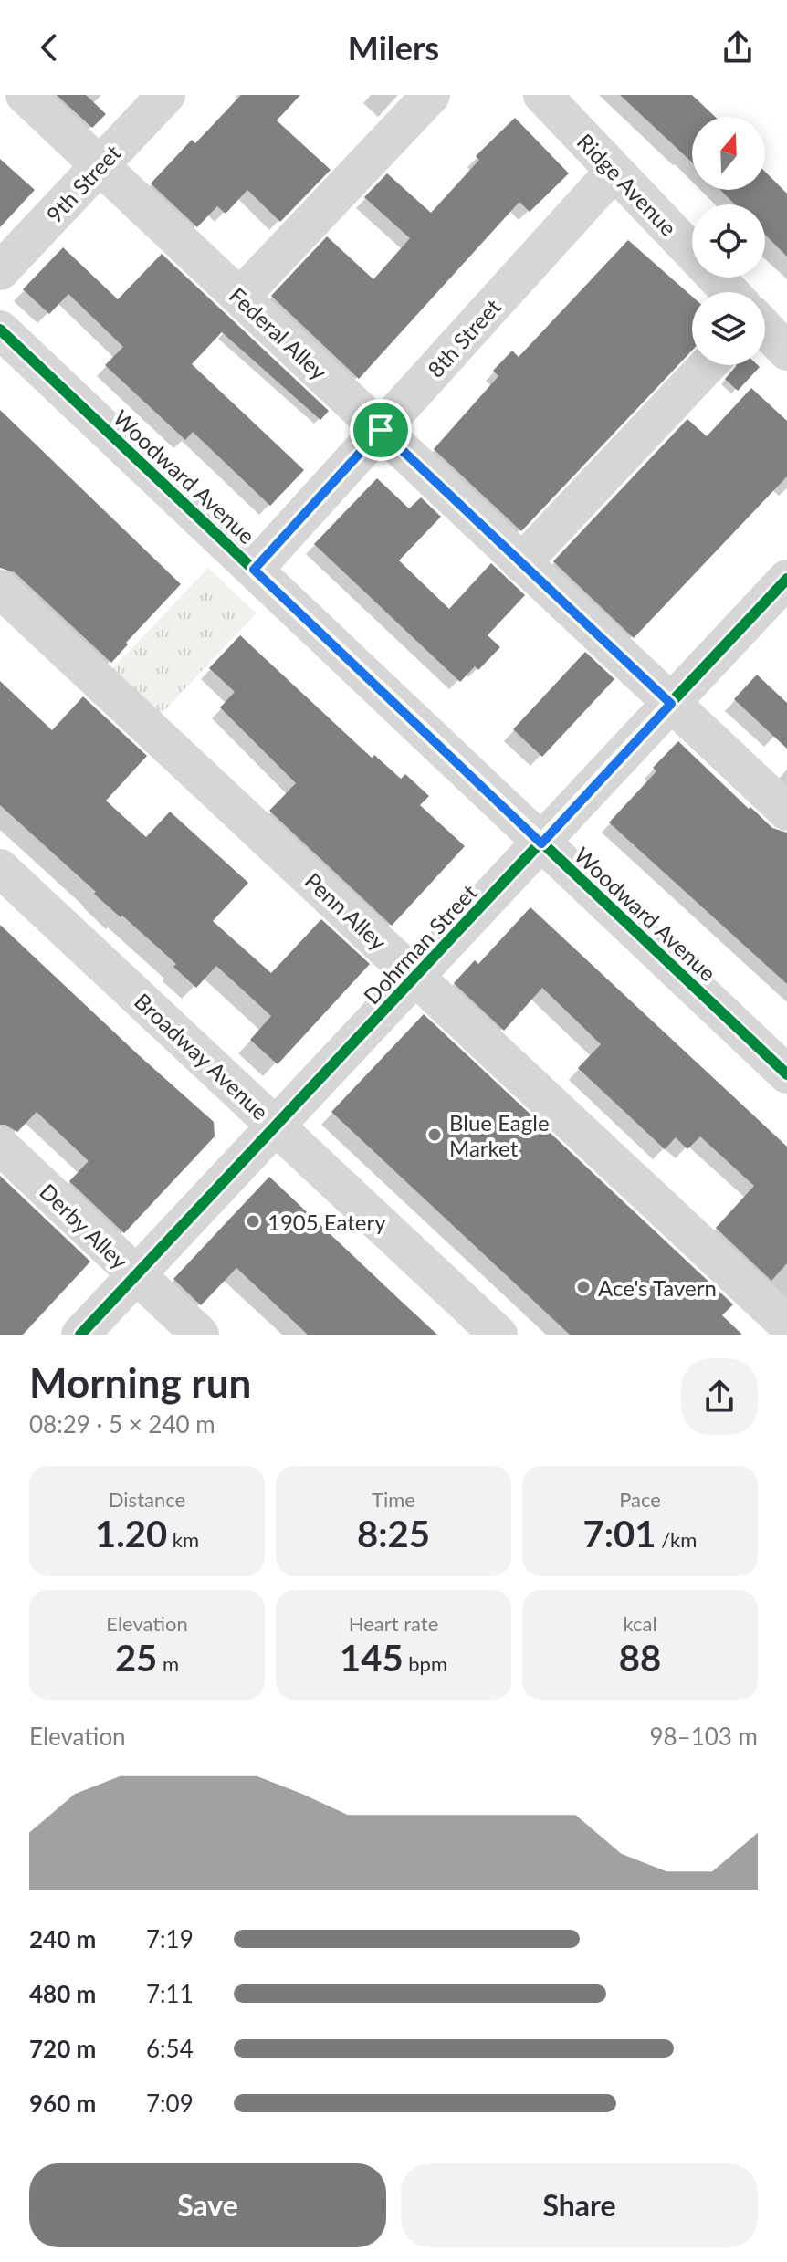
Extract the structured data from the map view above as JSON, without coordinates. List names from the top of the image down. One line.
{"streets":{"street":["9th Street","Ridge Avenue","Federal Alley","8th Street","Woodward Avenue","Penn Alley","Dohrman Street","Broadway Avenue","Derby Alley"]},"crossings":[["9th Street","Federal Alley"],["Ridge Avenue","8th Street"],["Federal Alley","8th Street"],["Federal Alley","Dohrman Street"],["8th Street","Woodward Avenue"],["Woodward Avenue","Dohrman Street"],["Penn Alley","Dohrman Street"],["Dohrman Street","Broadway Avenue"],["Dohrman Street","Derby Alley"]],"places":["Blue Eagle Market","1905 Eatery","Ace's Tavern"],"north":"top","page":{"header":"Milers","heading":["Morning run","08:29 · 5 × 240 m"],"stats":[["Distance","1.20 km"],["Time","8:25"],["Pace","7:01 /km"],["Elevation","25 m"],["Heart rate","145 bpm"],["kcal","88"]],"chart":["Elevation","98–103 m"],"list":[{"name":"240 m","note":"7:19"},{"name":"480 m","note":"7:11"},{"name":"720 m","note":"6:54"},{"name":"960 m","note":"7:09"}],"buttons":["Save","Share"]}}
